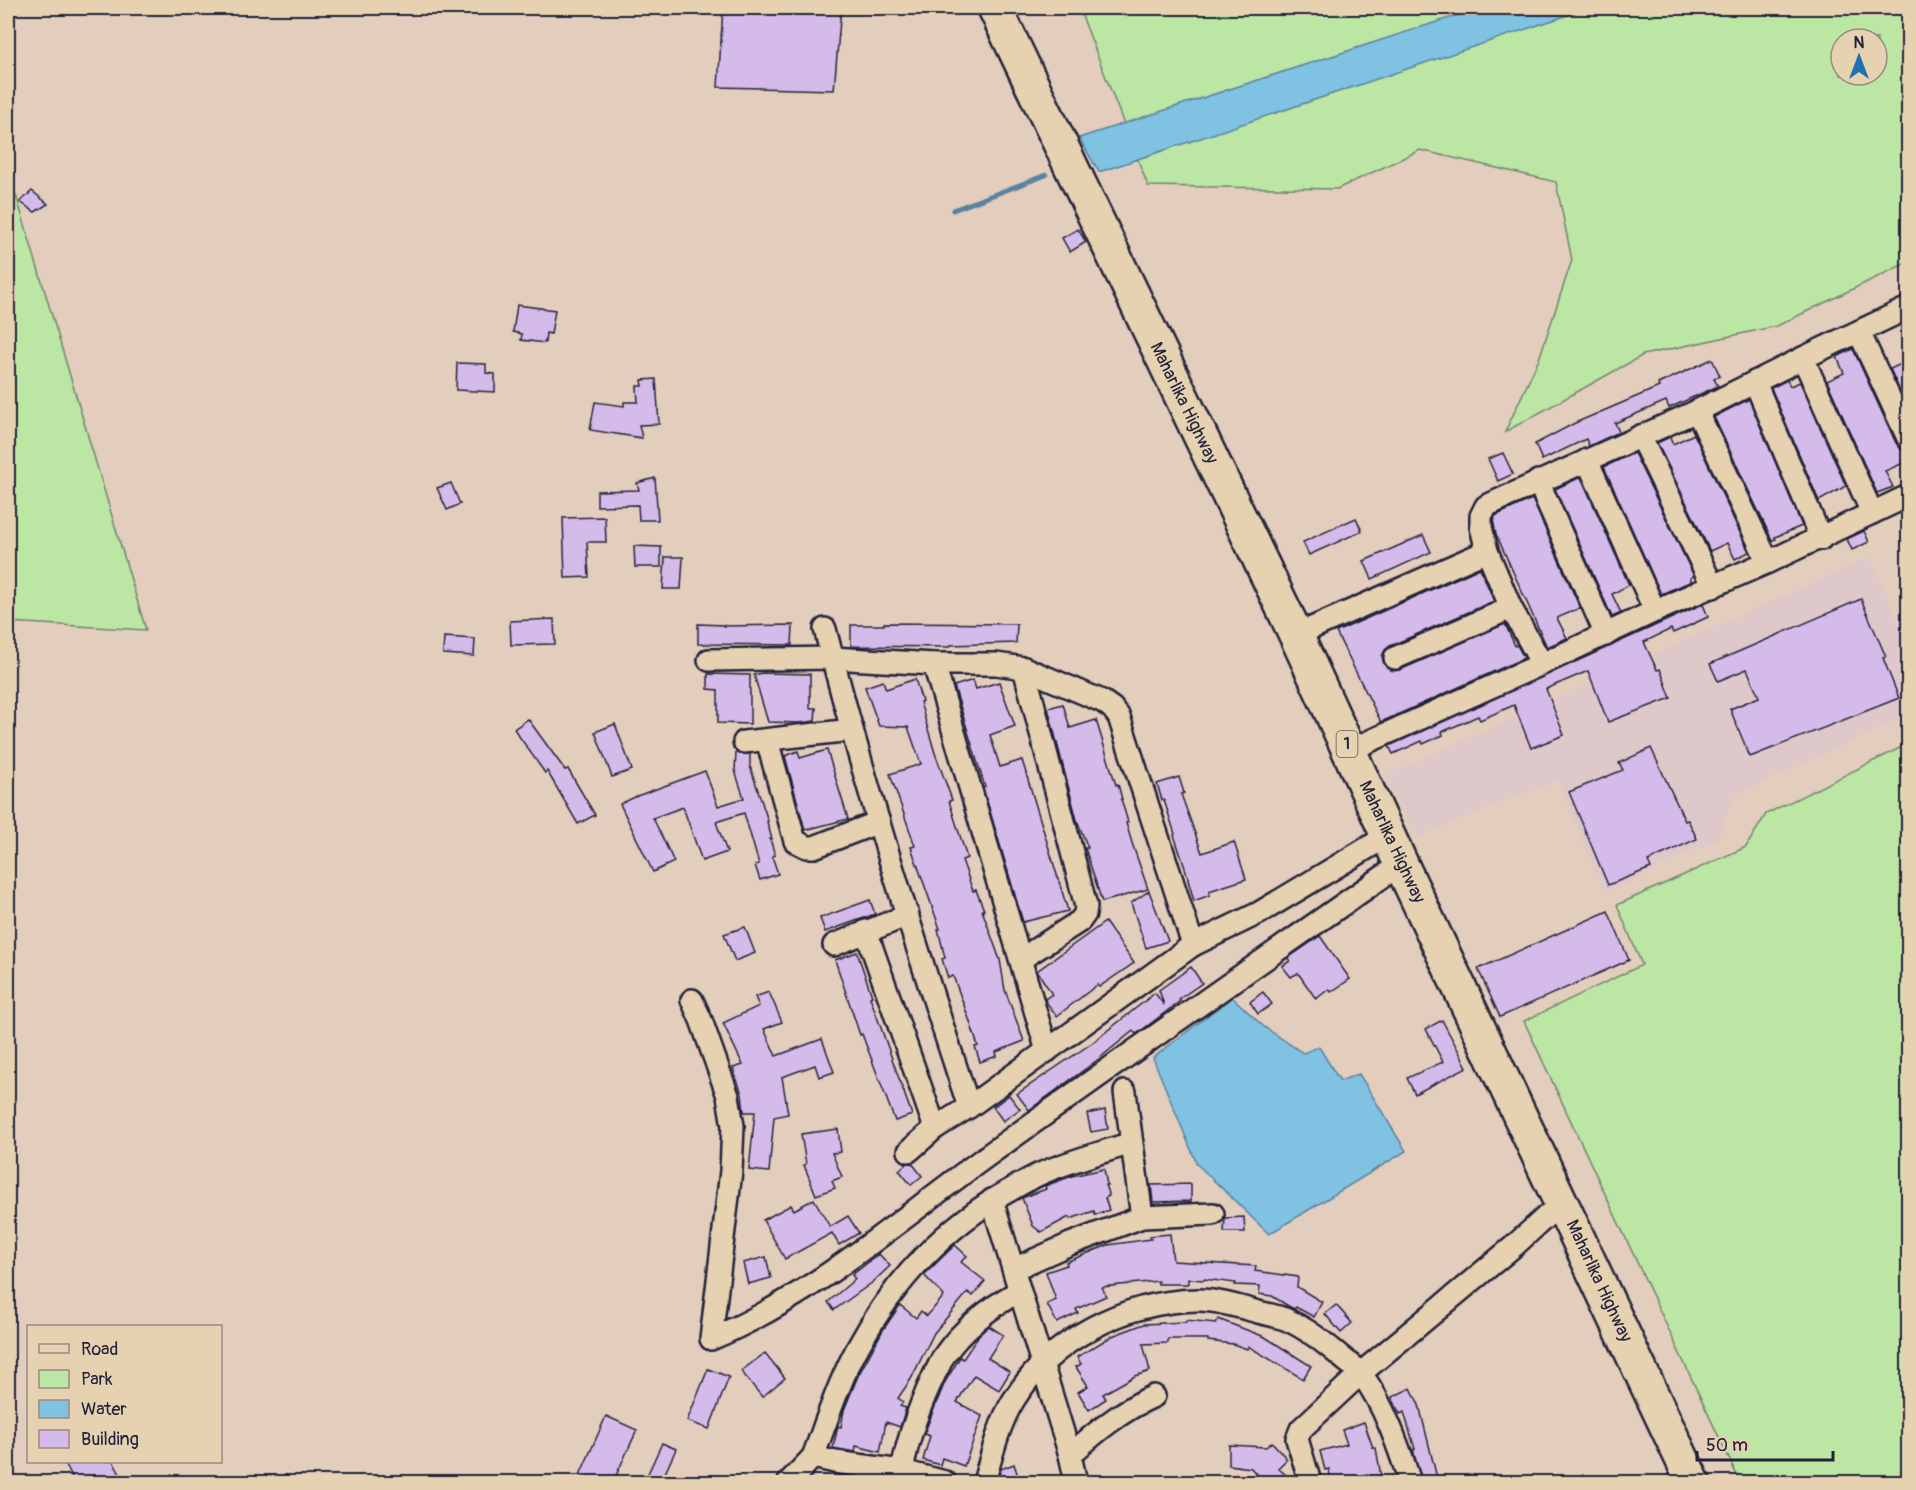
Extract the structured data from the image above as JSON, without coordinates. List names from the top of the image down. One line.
{"streets":{"highway":["Maharlika Highway","1"]},"legend":["Road","Park","Water","Building"],"scale_bar":"50 m","north":"top"}
